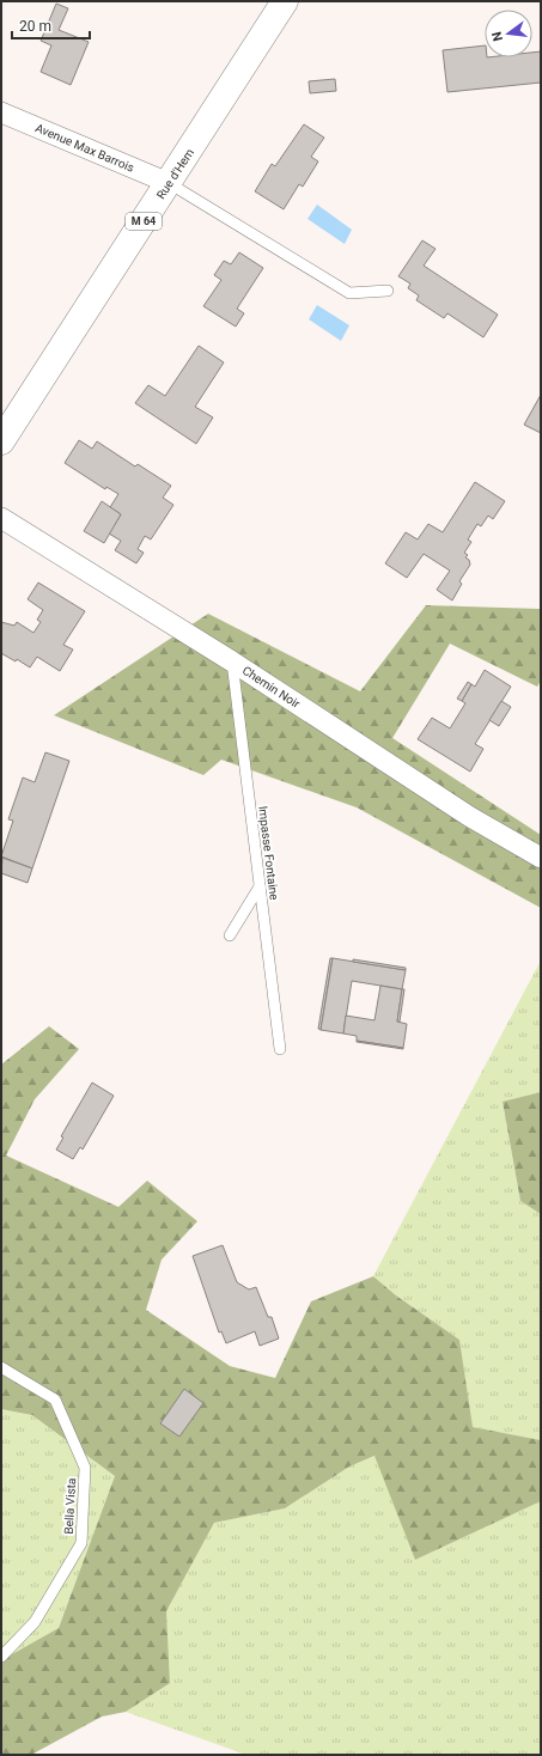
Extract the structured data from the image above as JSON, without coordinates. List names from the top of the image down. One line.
{"streets":{"main road":["Rue d'Hem","M 64"],"street":["Avenue Max Barrois","Chemin Noir"],"lane":["Impasse Fontaine","Bella Vista"]},"crossings":[["Avenue Max Barrois","Rue d'Hem"],["Chemin Noir","Impasse Fontaine"]],"scale_bar":"20 m","north":"left"}
